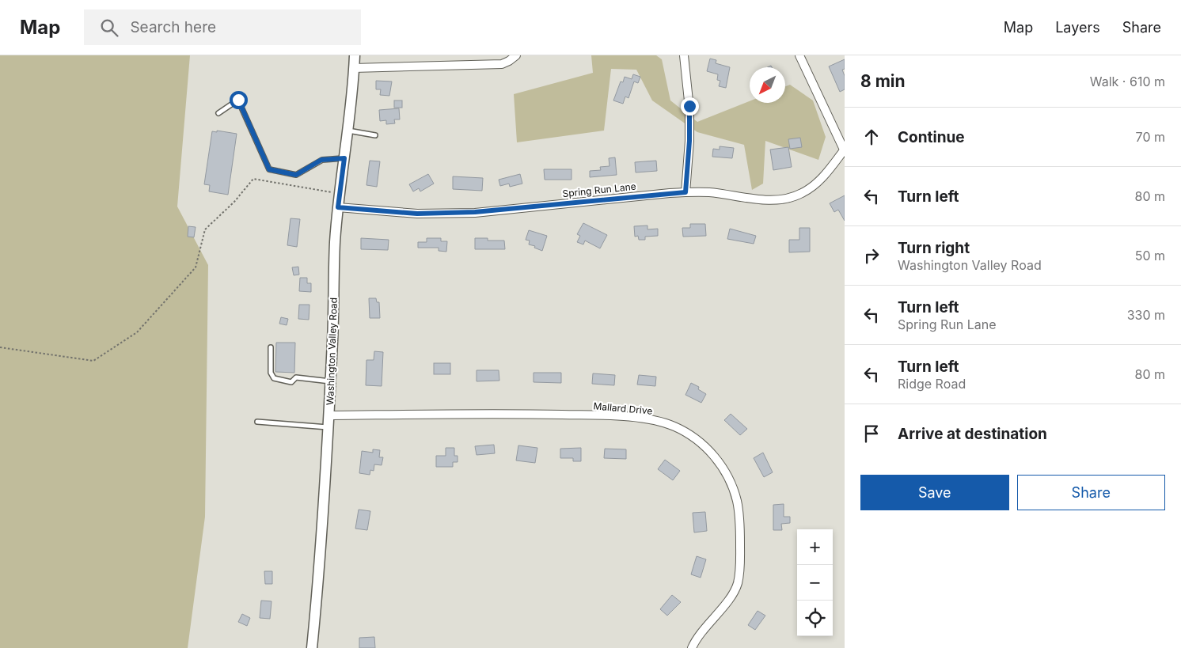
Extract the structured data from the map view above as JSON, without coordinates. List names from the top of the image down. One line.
{"streets":{"street":["Spring Run Lane","Washington Valley Road","Mallard Drive"]},"crossings":[["Spring Run Lane","Washington Valley Road"],["Washington Valley Road","Mallard Drive"]],"north":"bottom left","page":{"header":"Map","search":"Search here","nav":["Map","Layers","Share"],"heading":["8 min","Walk · 610 m"],"list":[["Continue","70 m"],["Turn left","80 m"],["Turn right","Washington Valley Road","50 m"],["Turn left","Spring Run Lane","330 m"],["Turn left","Ridge Road","80 m"],"Arrive at destination"],"buttons":["Save","Share"],"map_buttons":["+","−"]}}
